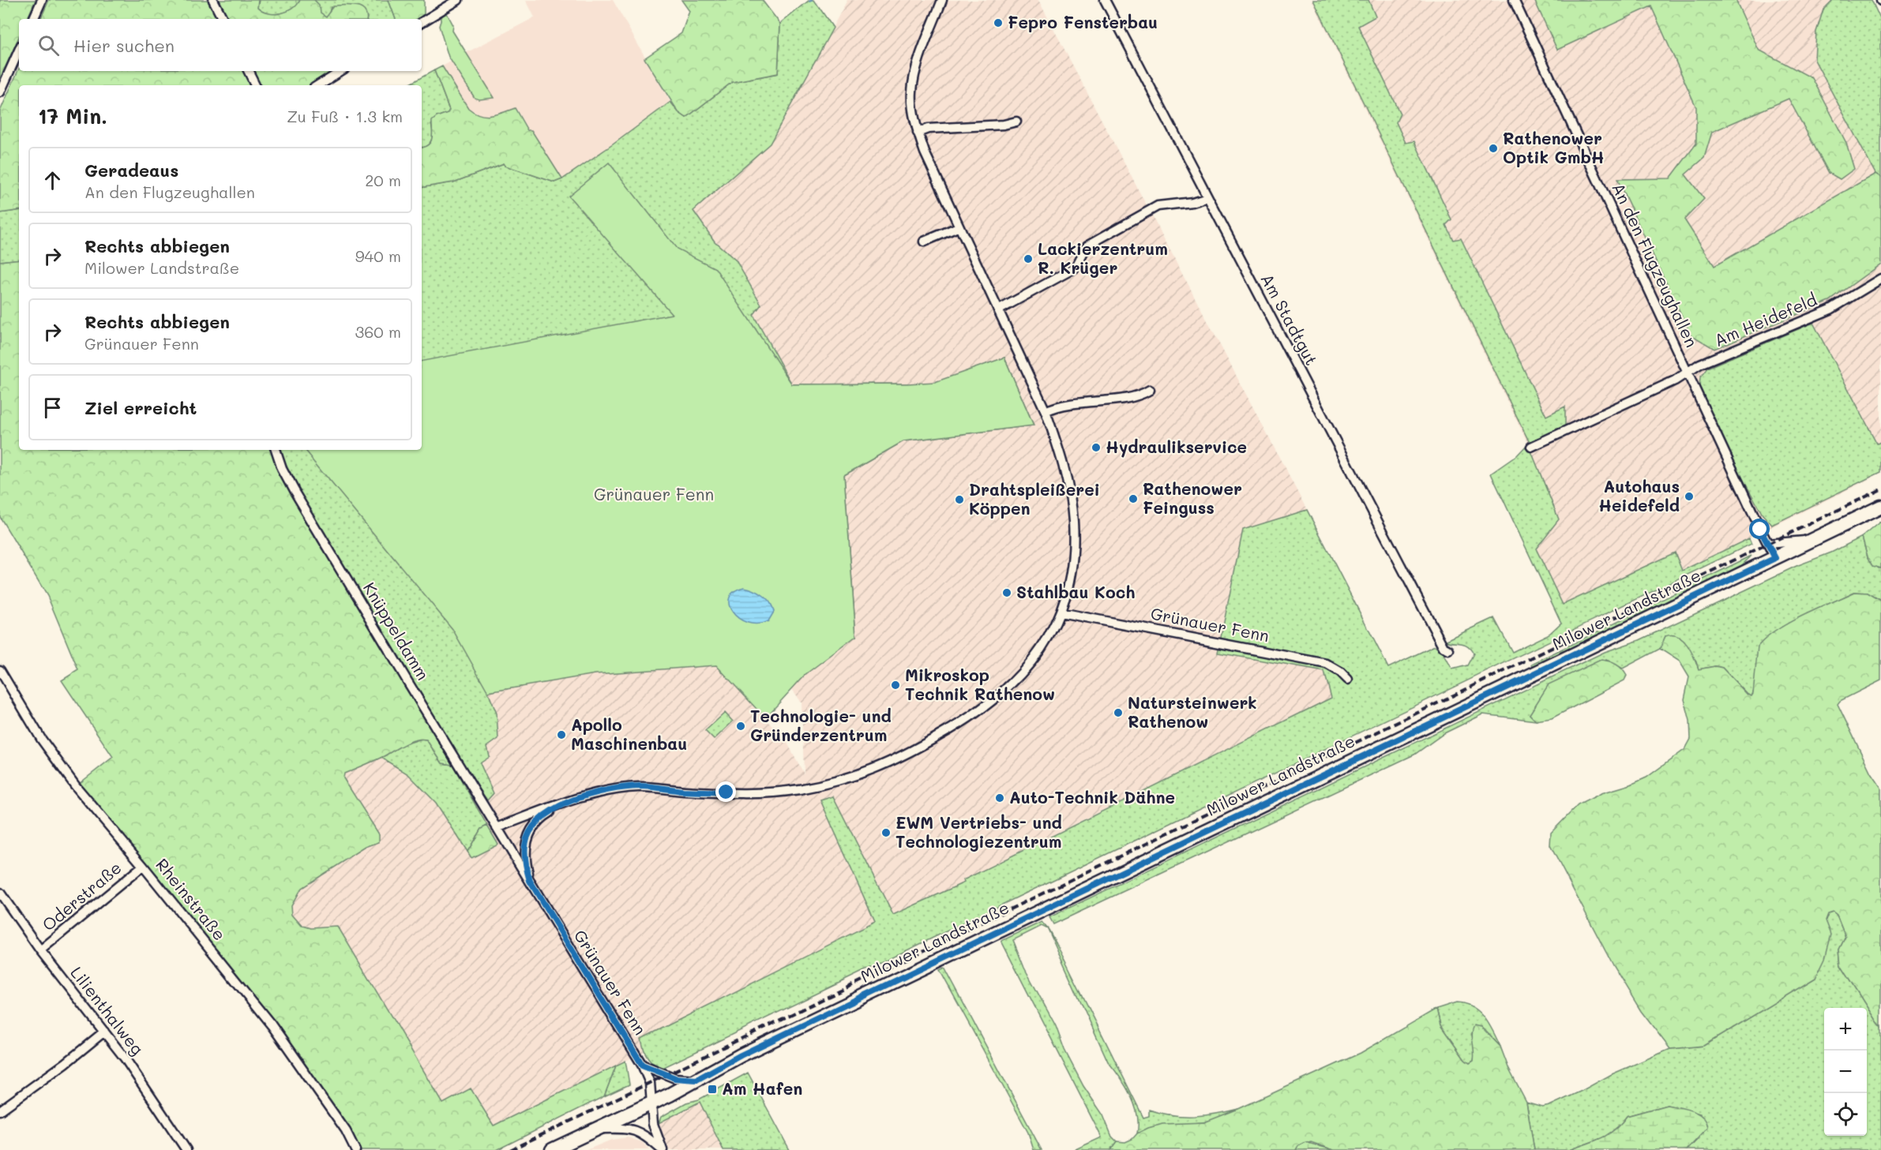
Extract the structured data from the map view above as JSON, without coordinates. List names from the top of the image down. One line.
{"streets":{"main road":["Milower Landstraße"],"street":["An den Flugzeughallen","Am Stadtgut","Am Heidefeld","Grünauer Fenn","Knüppeldamm","Oderstraße","Rheinstraße","Lilienthalweg"]},"crossings":[["An den Flugzeughallen","Am Heidefeld"],["An den Flugzeughallen","Milower Landstraße"],["Milower Landstraße","Grünauer Fenn"],["Grünauer Fenn","Knüppeldamm"],["Oderstraße","Rheinstraße"],["Oderstraße","Lilienthalweg"]],"parks":["Grünauer Fenn"],"places":{"other":["Fepro Fensterbau","Rathenower Optik GmbH","Lackierzentrum R. Krüger","Hydraulikservice","Autohaus Heidefeld","Rathenower Feinguss","Drahtspleißerei Köppen","Stahlbau Koch","Mikroskop Technik Rathenow","Natursteinwerk Rathenow","Technologie- und Gründerzentrum","Apollo Maschinenbau","Auto-Technik Dähne","EWM Vertriebs- und Technologiezentrum"],"transit":["Am Hafen"]},"page":{"search":"Hier suchen","heading":["17 Min.","Zu Fuß · 1.3 km"],"list":[["Geradeaus","An den Flugzeughallen","20 m"],["Rechts abbiegen","Milower Landstraße","940 m"],["Rechts abbiegen","Grünauer Fenn","360 m"],"Ziel erreicht"],"map_buttons":["+","−"]}}
